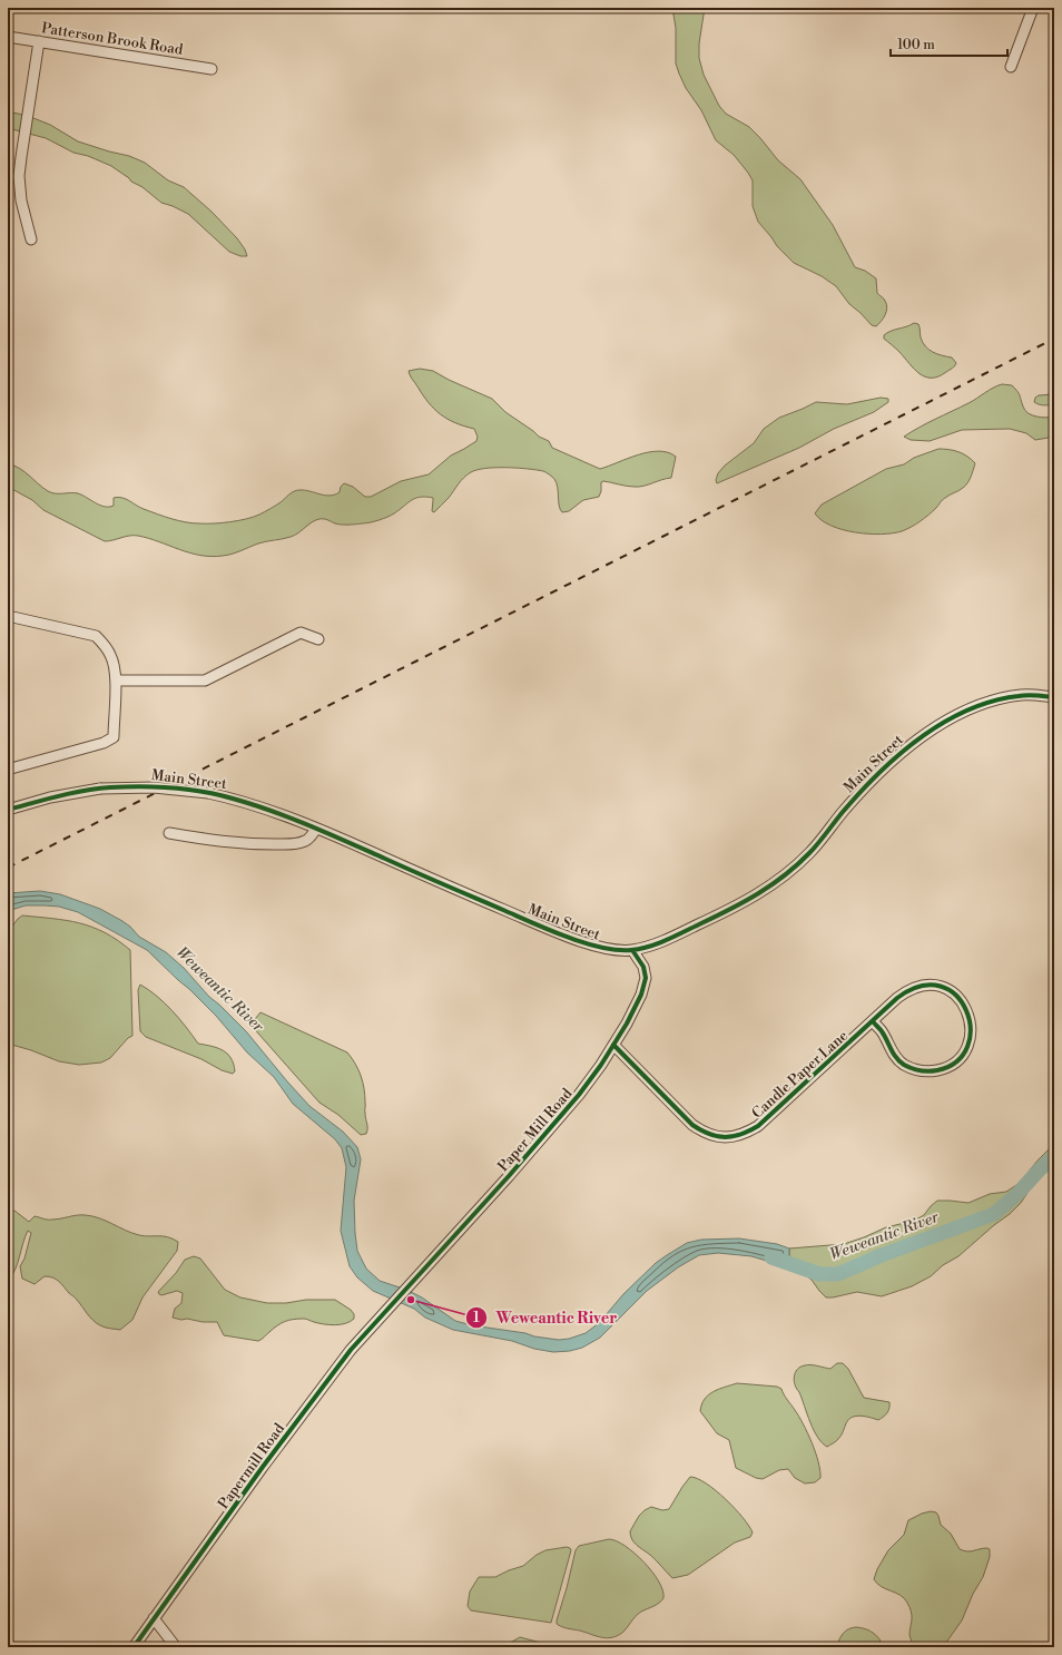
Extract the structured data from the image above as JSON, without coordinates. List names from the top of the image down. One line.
{"streets":{"street":["Patterson Brook Road","Main Street","Candle Paper Lane","Paper Mill Road","Papermill Road"]},"crossings":[["Main Street","Paper Mill Road"],["Candle Paper Lane","Paper Mill Road"],["Paper Mill Road","Papermill Road"]],"water":["Weweantic River"],"places":["Weweantic River"],"scale_bar":"100 m"}
